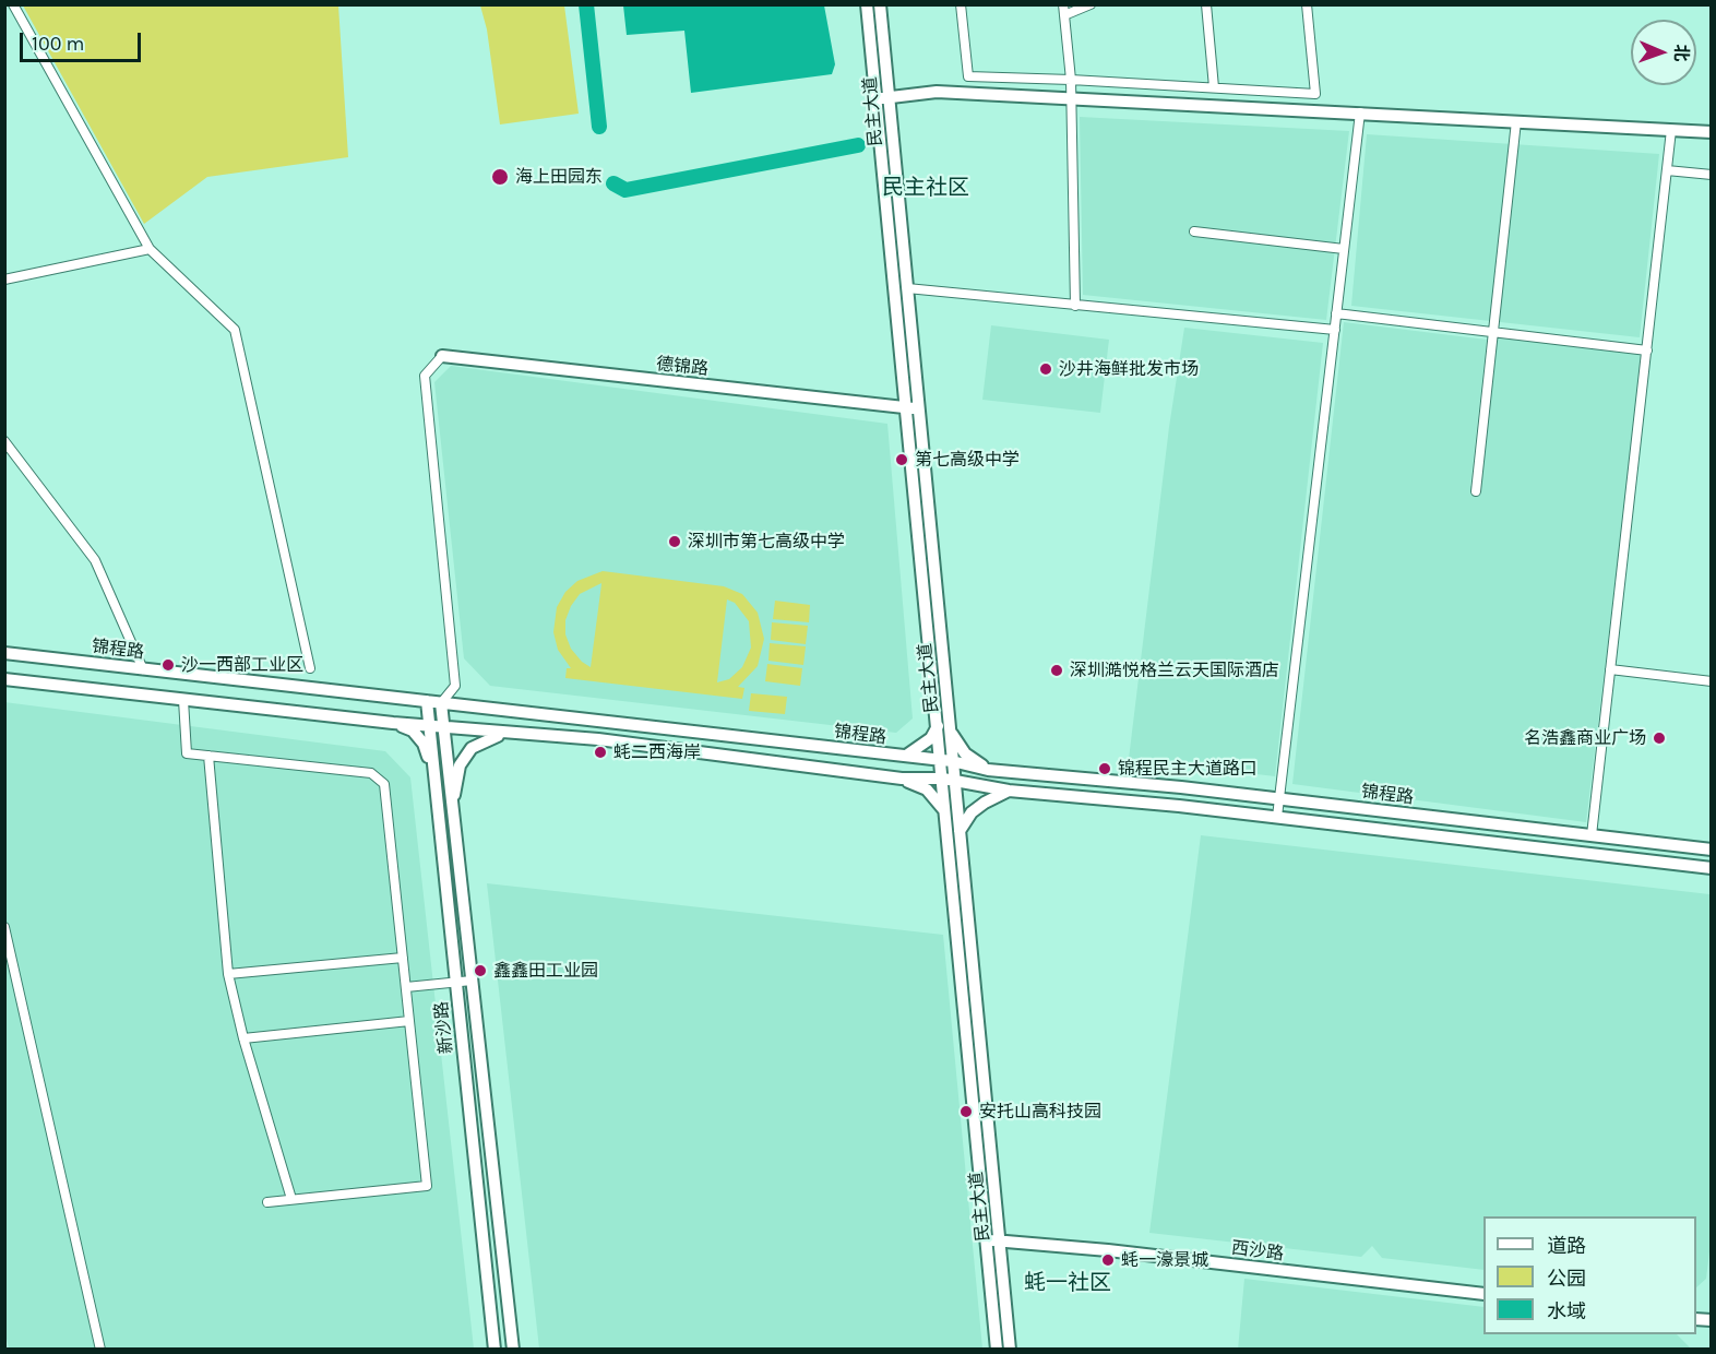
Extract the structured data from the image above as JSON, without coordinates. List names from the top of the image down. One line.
{"streets":{"main road":["民主大道","德锦路","锦程路","新沙路","西沙路"]},"crossings":[["民主大道","德锦路"],["民主大道","锦程路"],["民主大道","西沙路"],["锦程路","新沙路"]],"districts":["民主社区","蚝一社区"],"places":["海上田园东","沙井海鲜批发市场","第七高级中学","深圳市第七高级中学","沙一西部工业区","深圳澔悦格兰云天国际酒店","名浩鑫商业广场","蚝二西海岸","锦程民主大道路口","鑫鑫田工业园","安托山高科技园","蚝一濠景城"],"legend":["道路","公园","水域"],"scale_bar":"100 m","north":"right"}
